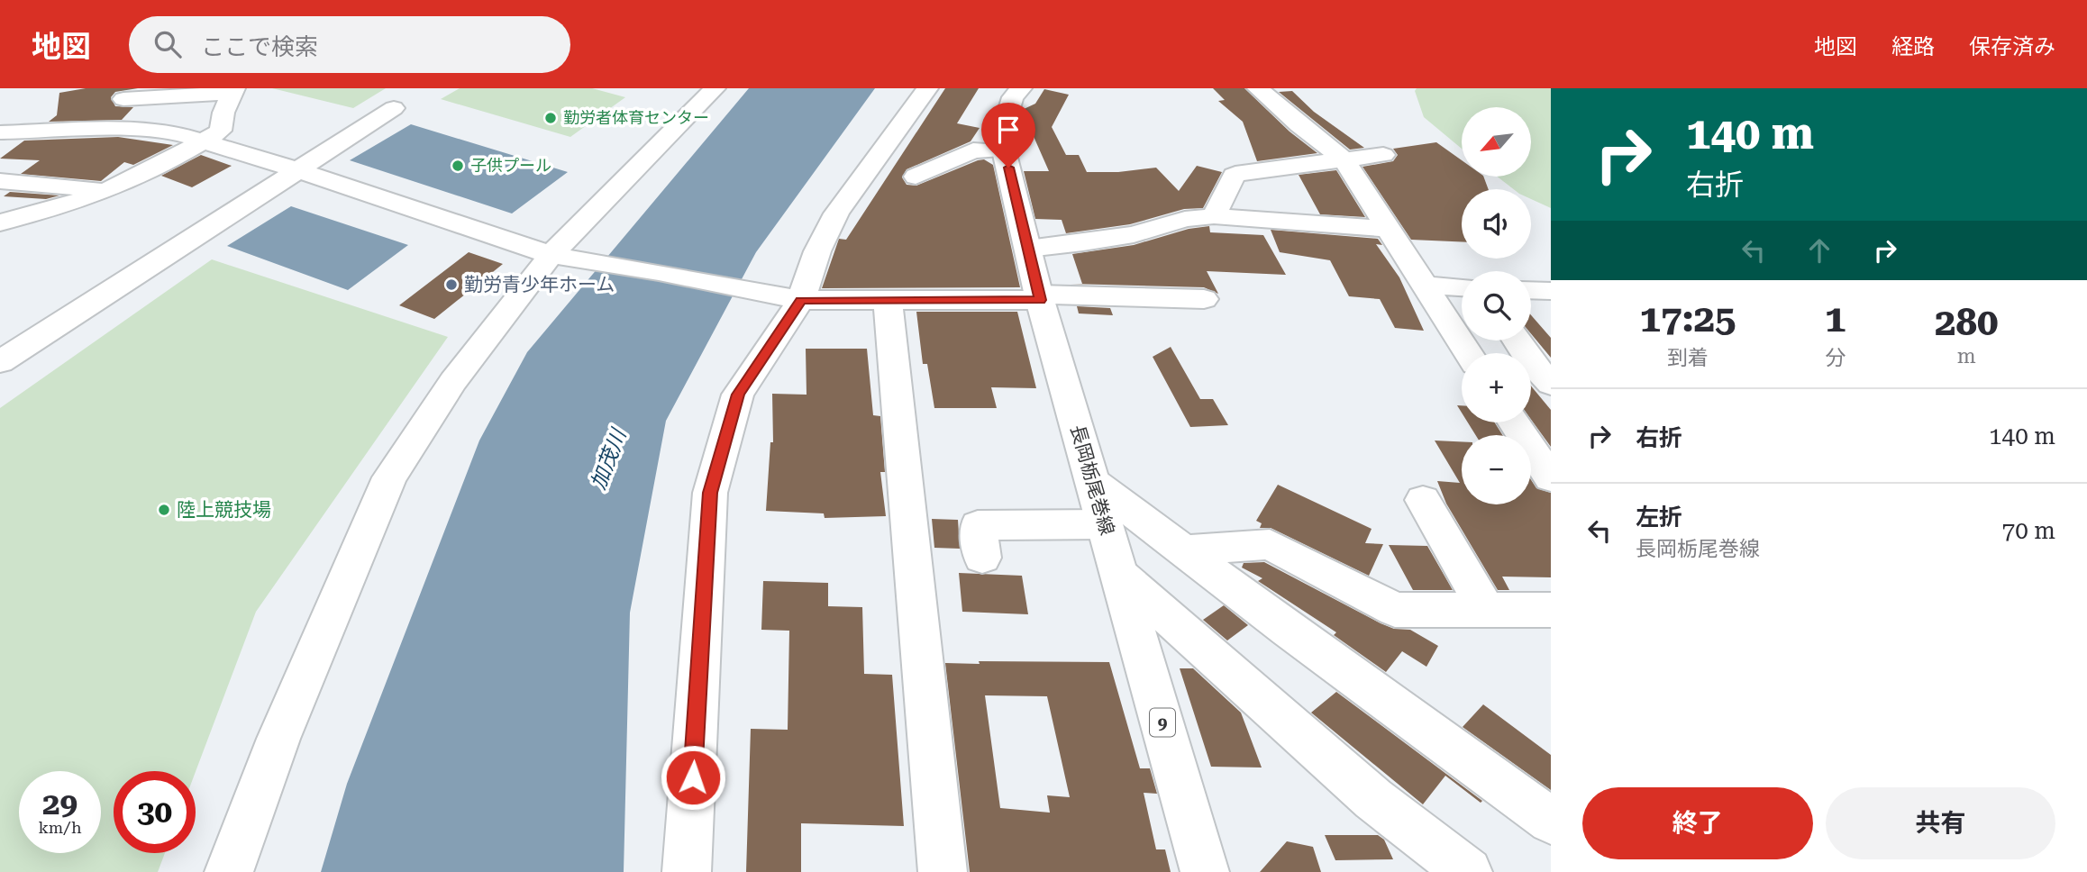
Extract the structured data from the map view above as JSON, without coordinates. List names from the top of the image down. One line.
{"streets":{"street":["長岡栃尾巻線","9"]},"water":["加茂川"],"places":["勤労者体育センター","子供プール","勤労青少年ホーム","陸上競技場"],"north":"bottom left","page":{"header":"地図","search":"ここで検索","nav":["地図","経路","保存済み"],"turn":["140 m","右折"],"map_buttons":["+","−"],"eta":["17:25","到着","1","分","280","m"],"list":[{"name":"右折","value":"140 m"},{"name":"左折","note":"長岡栃尾巻線","value":"70 m"}],"speed":"29 km/h","limit":"30","buttons":["終了","共有"]}}
